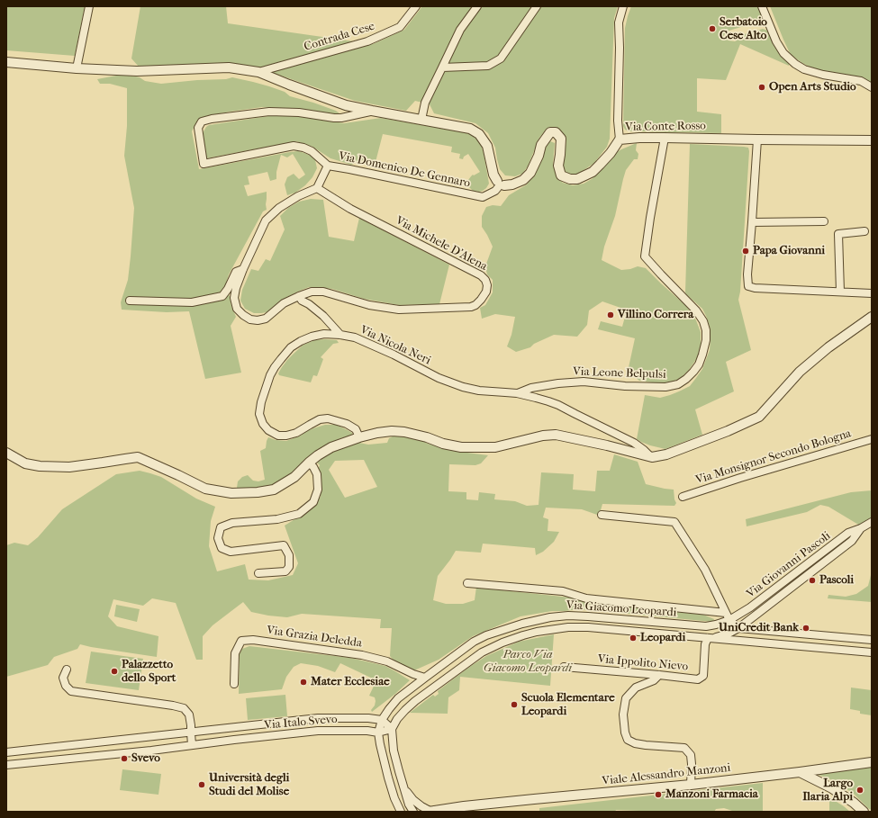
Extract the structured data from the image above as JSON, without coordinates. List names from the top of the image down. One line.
{"streets":{"street":["Contrada Cese","Via Conte Rosso","Via Domenico De Gennaro","Via Michele D'Alena","Via Nicola Neri","Via Leone Belpulsi","Via Monsignor Secondo Bologna","Via Giovanni Pascoli","Via Giacomo Leopardi","Via Grazia Deledda","Via Ippolito Nievo","Via Italo Svevo","Viale Alessandro Manzoni"]},"crossings":[["Via Conte Rosso","Via Domenico De Gennaro"],["Via Conte Rosso","Via Leone Belpulsi"],["Via Domenico De Gennaro","Via Michele D'Alena"],["Via Nicola Neri","Via Leone Belpulsi"],["Via Giovanni Pascoli","Via Giacomo Leopardi"],["Via Giacomo Leopardi","Via Grazia Deledda"],["Via Giacomo Leopardi","Via Ippolito Nievo"],["Via Giacomo Leopardi","Via Italo Svevo"]],"parks":["Parco Via Giacomo Leopardi"],"places":["Serbatoio Cese Alto","Open Arts Studio","Papa Giovanni","Villino Correra","Pascoli","UniCredit Bank","Leopardi","Palazzetto dello Sport","Mater Ecclesiae","Scuola Elementare Leopardi","Svevo","Università degli Studi del Molise","Largo Ilaria Alpi","Manzoni Farmacia"]}
